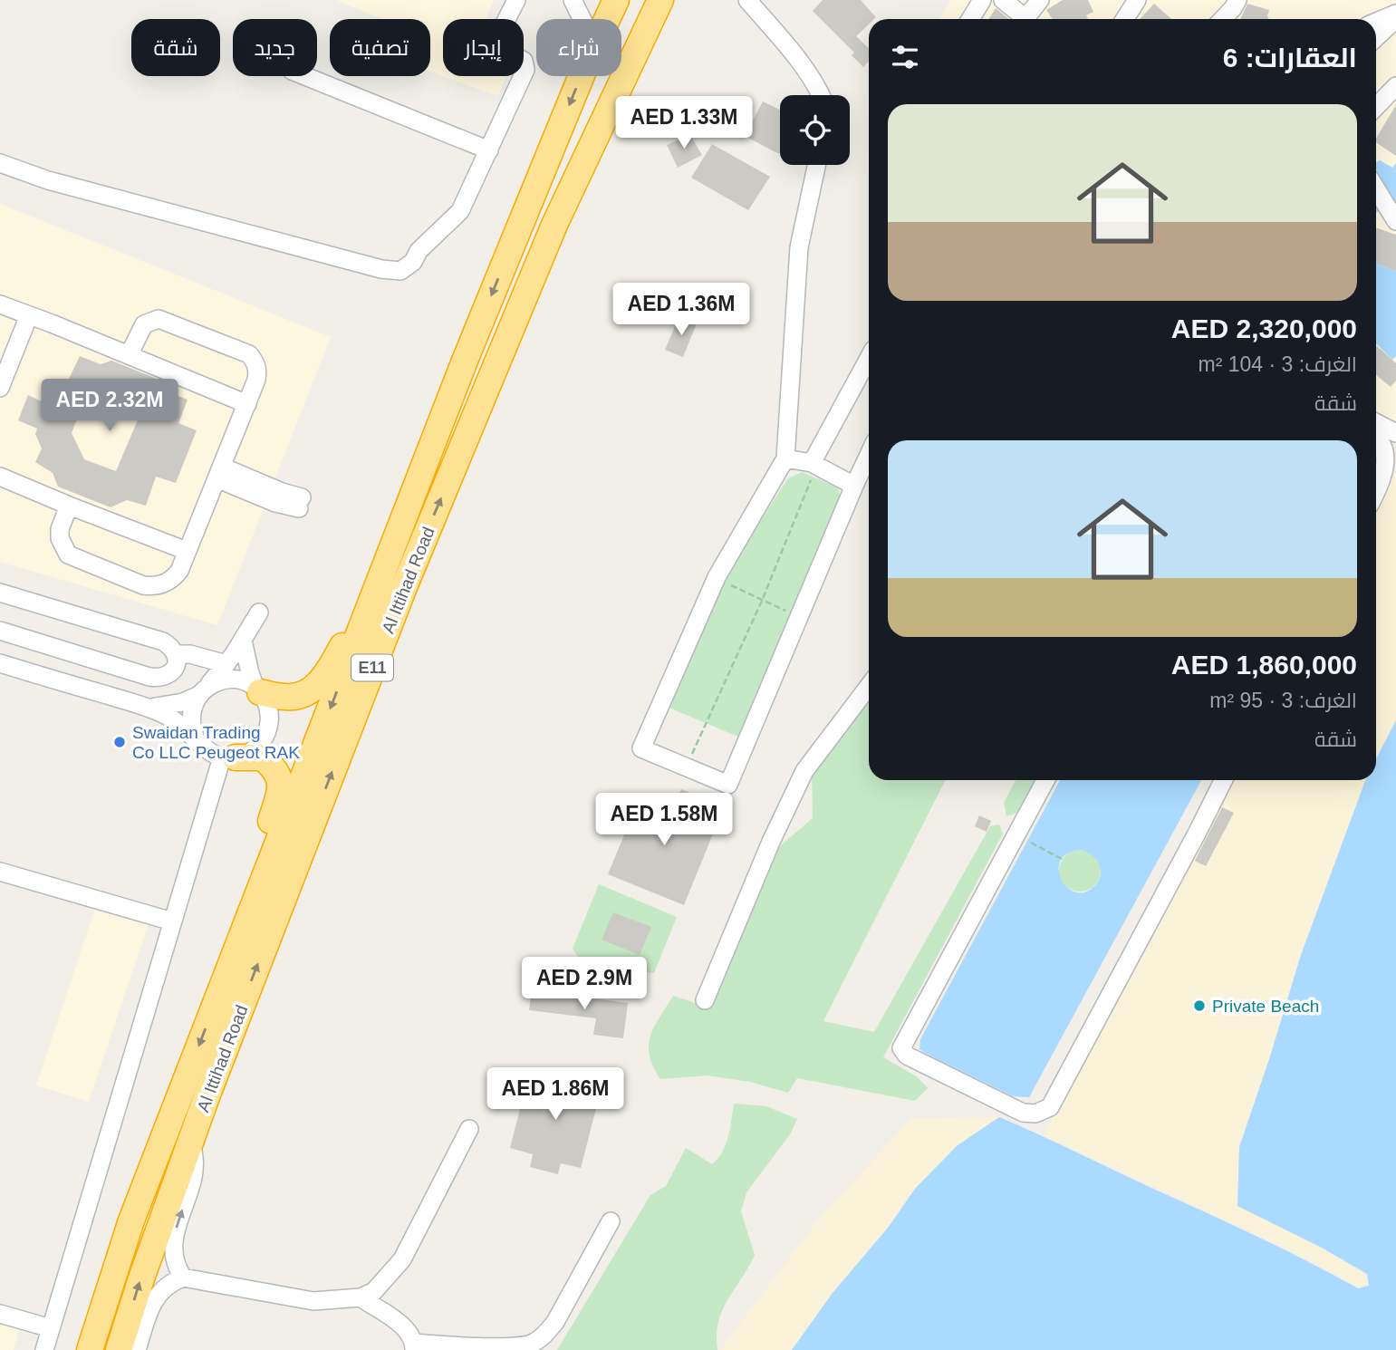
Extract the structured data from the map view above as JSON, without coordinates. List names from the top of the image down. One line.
{"streets":{"highway":["Al Ittihad Road","E11"]},"places":["Swaidan Trading Co LLC Peugeot RAK","Private Beach"],"page":{"chip":["شراء","إيجار","تصفية","جديد","شقة"],"heading":"العقارات: 6","list":[{"name":"AED 2,320,000","note":"الغرف: 3 · 104 m² · شقة"},{"name":"AED 1,860,000","note":"الغرف: 3 · 95 m² · شقة"}],"price":["AED 1.33M","AED 1.36M","AED 2.32M","AED 1.58M","AED 2.9M","AED 1.86M"]}}
